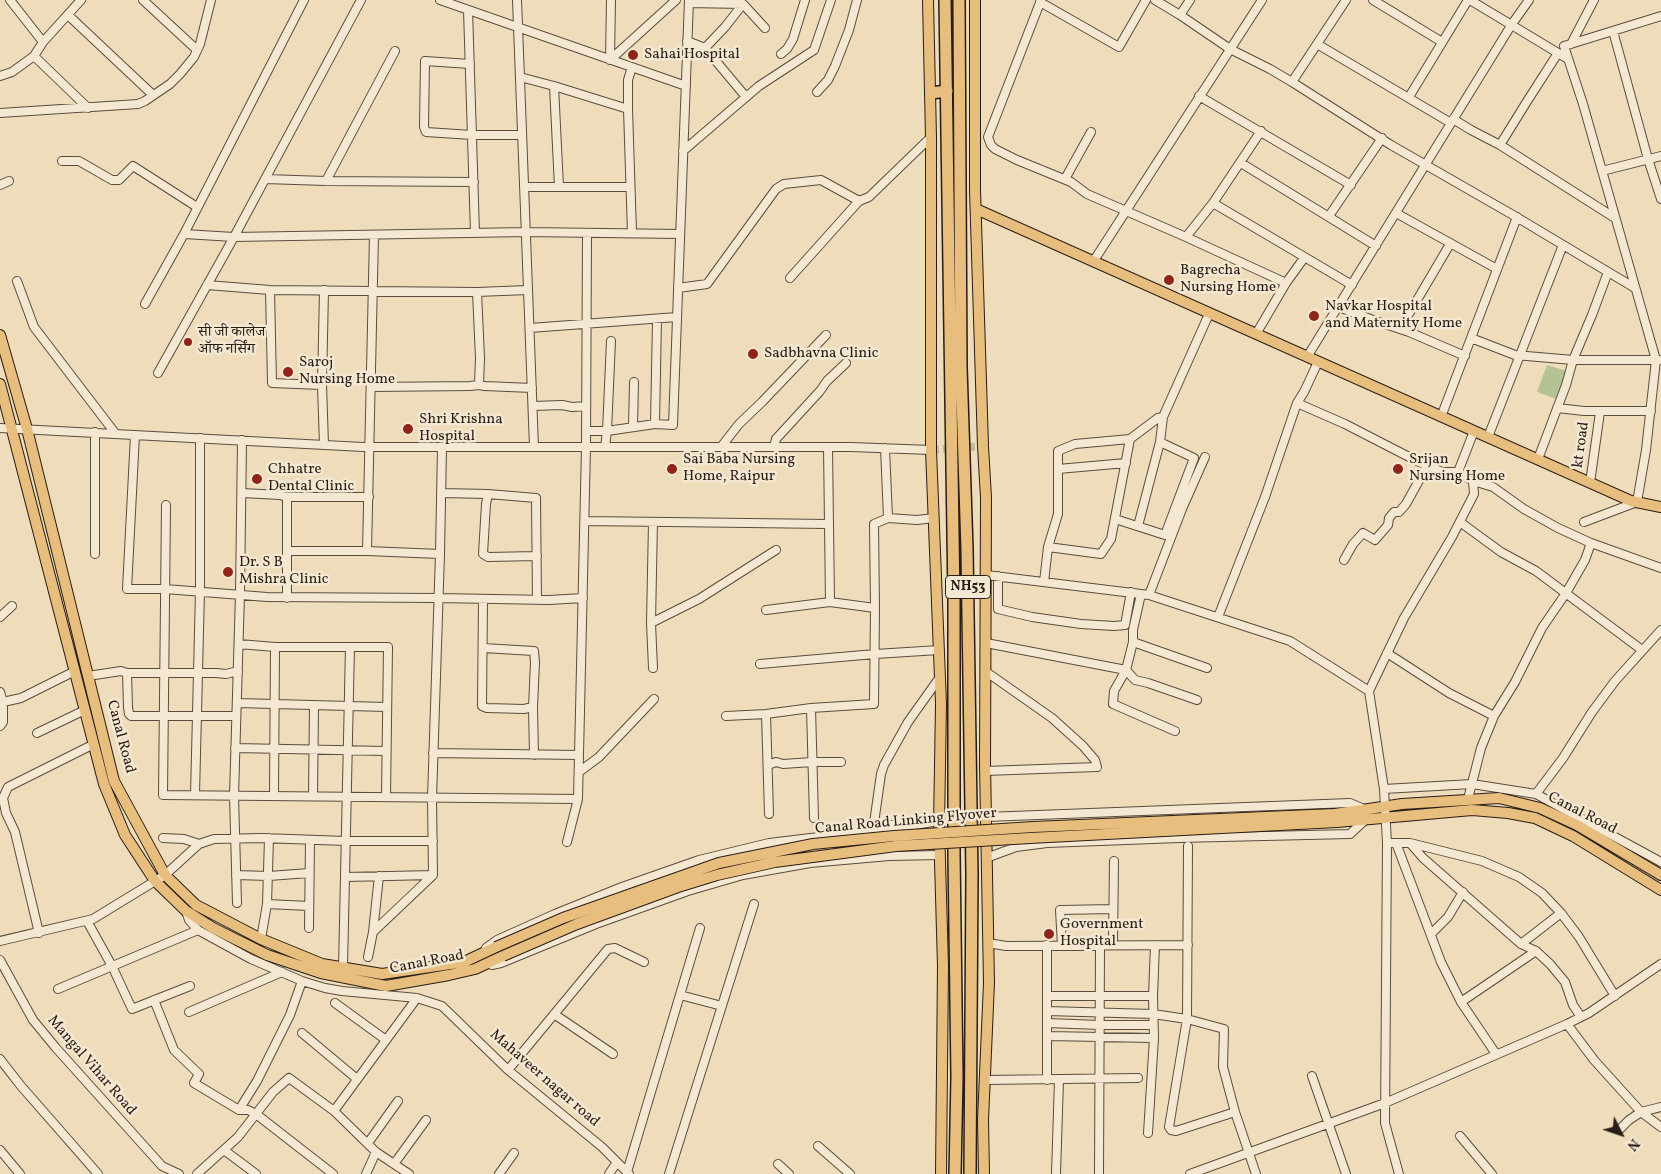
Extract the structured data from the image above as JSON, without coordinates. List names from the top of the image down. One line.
{"streets":{"highway":["NH53"],"main road":["Canal Road","Canal Road Linking Flyover"],"street":["kt road","Mangal Vihar Road","Mahaveer nagar road"]},"crossings":[["Canal Road","Canal Road Linking Flyover"]],"places":["Sahai Hospital","Bagrecha Nursing Home","Navkar Hospital and Maternity Home","सी जी कालेज ऑफ नर्सिंग","Sadbhavna Clinic","Saroj Nursing Home","Shri Krishna Hospital","Sai Baba Nursing Home, Raipur","Srijan Nursing Home","Chhatre Dental Clinic","Dr. S B Mishra Clinic","Government Hospital"],"north":"bottom right"}
